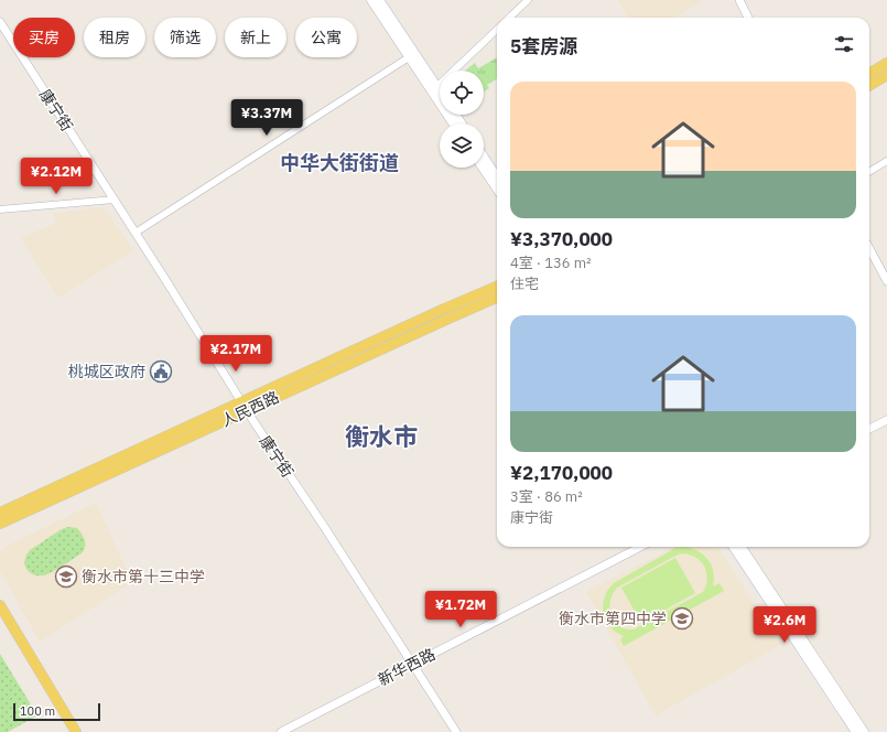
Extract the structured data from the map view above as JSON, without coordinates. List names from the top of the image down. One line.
{"streets":{"main road":["人民西路"],"street":["康宁街","新华西路"]},"crossings":[["康宁街","人民西路"],["康宁街","新华西路"]],"districts":["中华大街街道","衡水市"],"places":{"public building":["桃城区政府"],"school or university":["衡水市第十三中学","衡水市第四中学"]},"scale_bar":"100 m","page":{"chip":["买房","租房","筛选","新上","公寓"],"heading":"5套房源","list":[{"name":"¥3,370,000","note":"4室 · 136 m² · 住宅"},{"name":"¥2,170,000","note":"3室 · 86 m² · 康宁街"}],"price":["¥3.37M","¥2.12M","¥2.17M","¥1.72M","¥2.6M"],"scale":"100 m"}}
